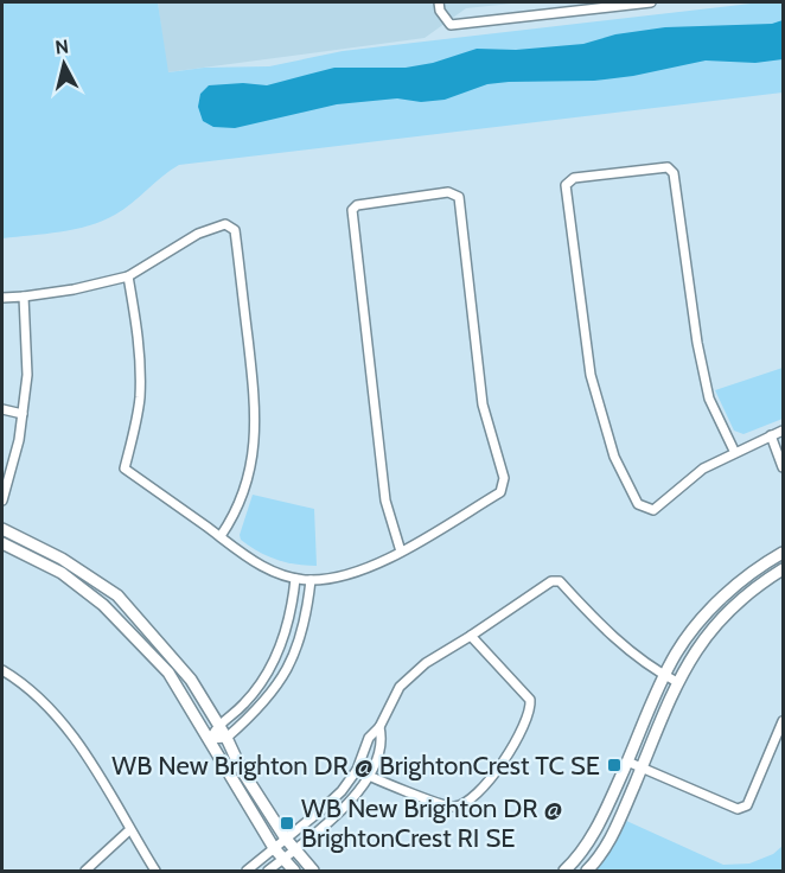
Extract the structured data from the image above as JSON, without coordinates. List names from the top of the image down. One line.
{"places":{"transit":["WB New Brighton DR @ BrightonCrest TC SE","WB New Brighton DR @ BrightonCrest RI SE"]},"north":"top"}
